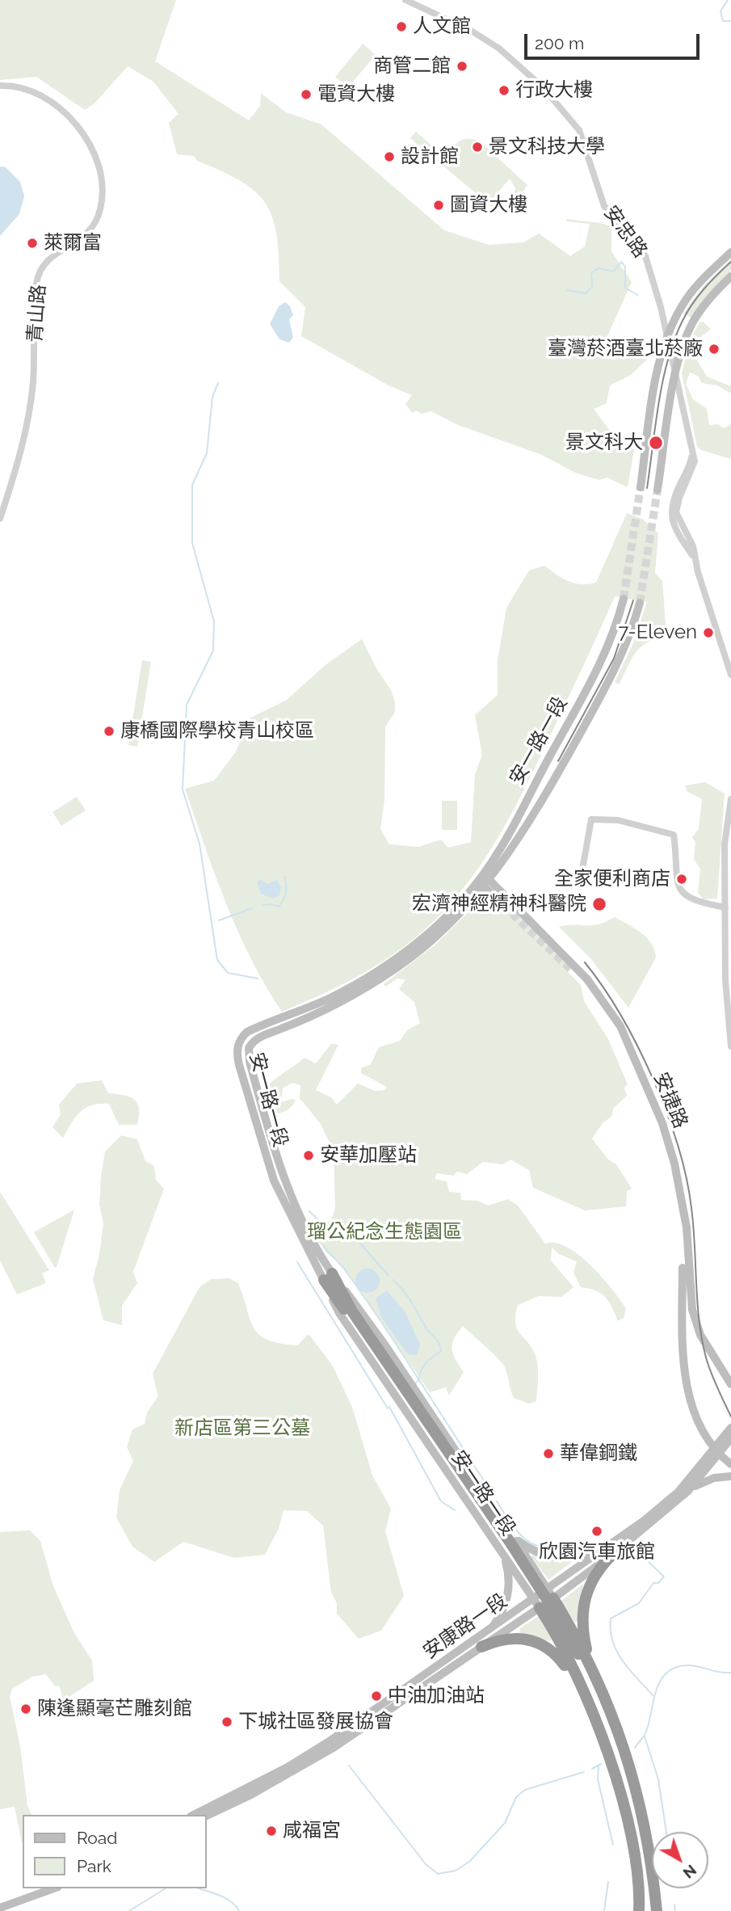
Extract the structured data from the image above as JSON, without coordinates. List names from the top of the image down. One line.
{"streets":{"street":["安忠路","青山路","安一路一段","安捷路","安康路一段"]},"crossings":[["安一路一段","安捷路"],["安一路一段","安康路一段"],["安捷路","安康路一段"]],"parks":["瑠公紀念生態園區","新店區第三公墓"],"places":["人文館","商管二館","行政大樓","電資大樓","景文科技大學","設計館","圖資大樓","萊爾富","臺灣菸酒臺北菸廠","景文科大","7-Eleven","康橋國際學校青山校區","全家便利商店","宏濟神經精神科醫院","安華加壓站","華偉鋼鐵","欣園汽車旅館","中油加油站","陳逢顯毫芒雕刻館","下城社區發展協會","咸福宮"],"legend":["Road","Park"],"scale_bar":"200 m","north":"bottom right"}
